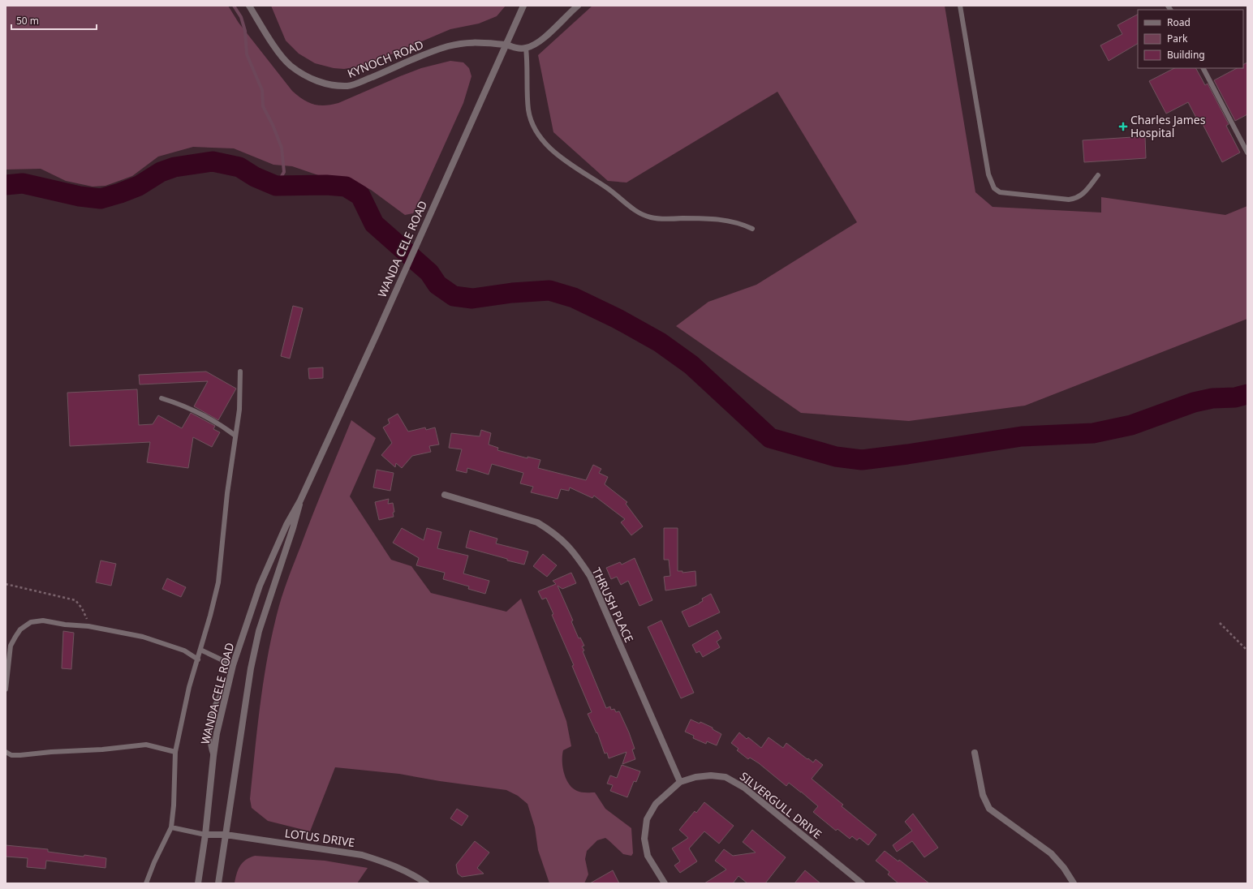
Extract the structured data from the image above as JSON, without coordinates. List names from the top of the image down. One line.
{"streets":{"street":["KYNOCH ROAD","WANDA CELE ROAD","THRUSH PLACE","SILVERGULL DRIVE","LOTUS DRIVE"]},"crossings":[["KYNOCH ROAD","WANDA CELE ROAD"],["WANDA CELE ROAD","LOTUS DRIVE"],["THRUSH PLACE","SILVERGULL DRIVE"]],"places":{"health":["Charles James Hospital"]},"legend":["Road","Park","Building"],"scale_bar":"50 m"}
